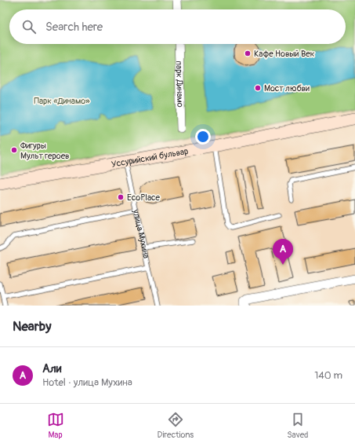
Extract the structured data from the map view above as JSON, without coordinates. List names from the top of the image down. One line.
{"streets":{"street":["парк Динамо","Уссурийский бульвар"],"lane":["улица Мухина"]},"crossings":[["Уссурийский бульвар","улица Мухина"]],"parks":["Парк «Динамо»"],"places":["Кафе Новый Век","Мост любви","Фигуры Мульт героев","EcoPlace"],"page":{"search":"Search here","pins":"A","heading":"Nearby","list":[{"mark":"A","name":"Али","note":"Hotel · улица Мухина","value":"140 m"}],"nav":["Map","Directions","Saved"]}}
